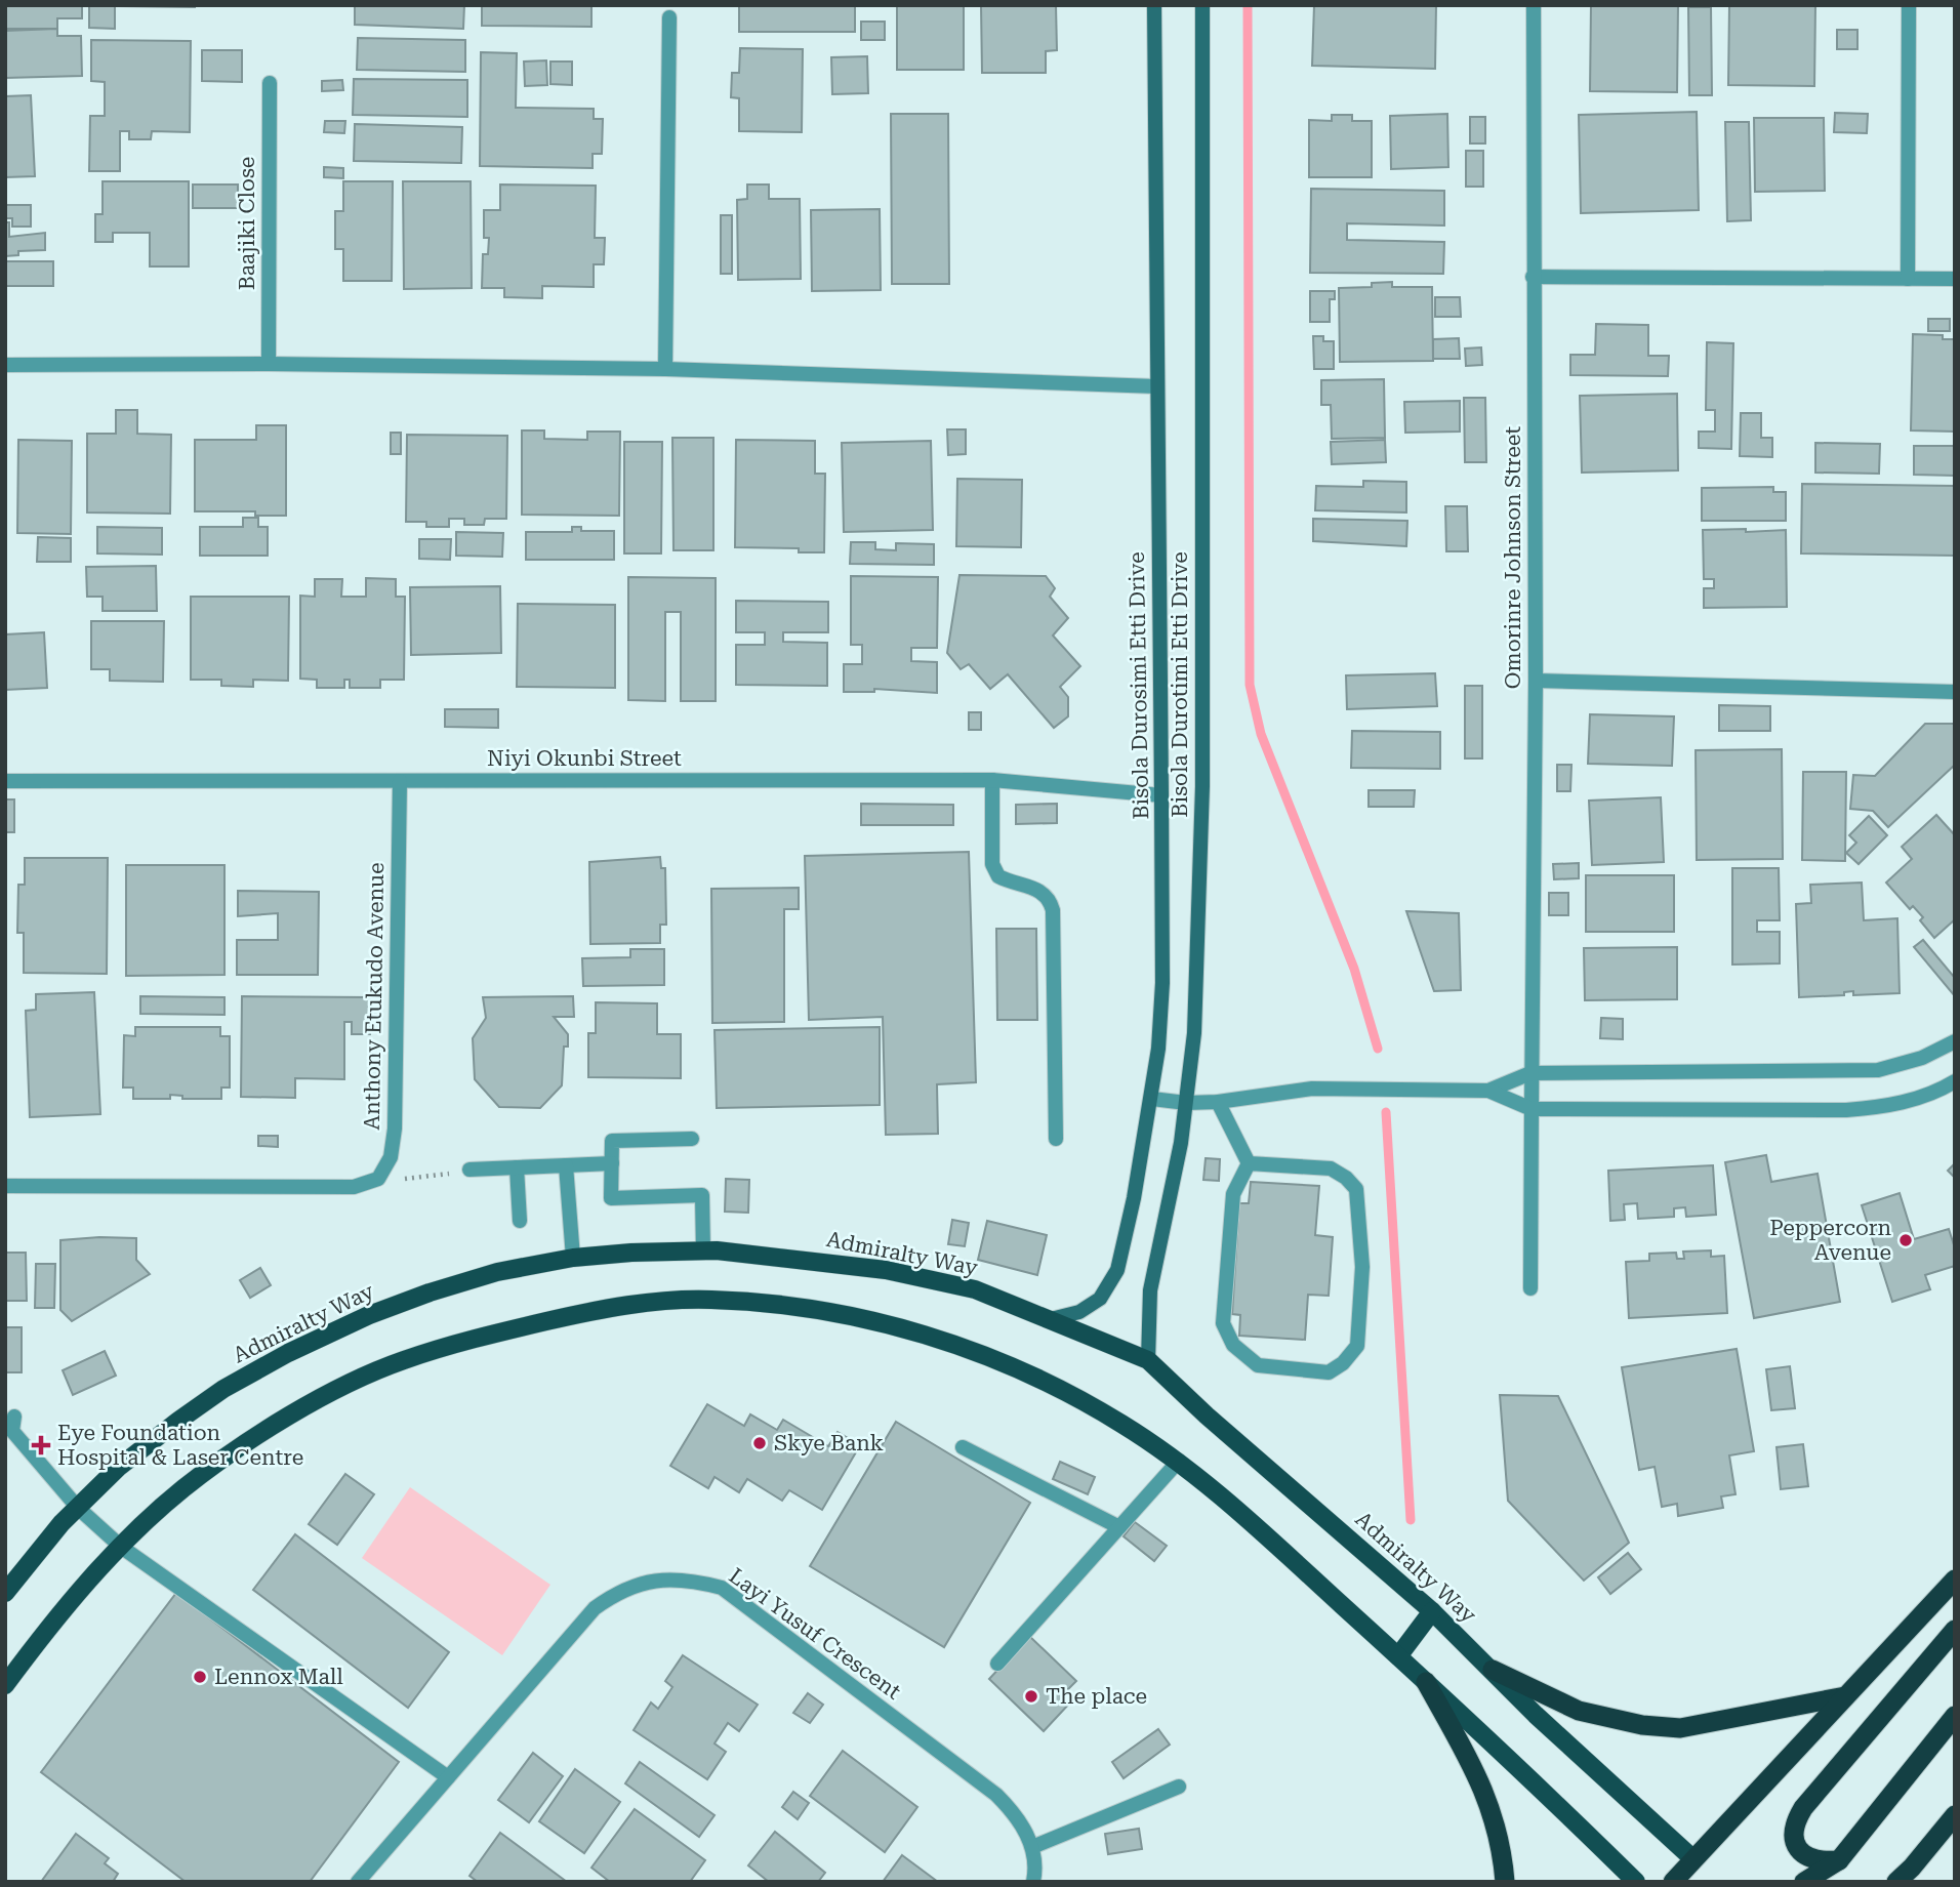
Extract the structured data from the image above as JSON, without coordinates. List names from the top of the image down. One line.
{"streets":{"main road":["Bisola Durotimi Etti Drive","Bisola Durosimi Etti Drive","Admiralty Way"],"street":["Baajiki Close","Omorinre Johnson Street","Niyi Okunbi Street","Anthony Etukudo Avenue","Layi Yusuf Crescent"]},"crossings":[["Bisola Durotimi Etti Drive","Admiralty Way"],["Bisola Durosimi Etti Drive","Niyi Okunbi Street"],["Bisola Durosimi Etti Drive","Admiralty Way"],["Niyi Okunbi Street","Anthony Etukudo Avenue"]],"places":{"other":["Peppercorn Avenue","Skye Bank","Lennox Mall","The place"],"health":["Eye Foundation Hospital & Laser Centre"]}}
